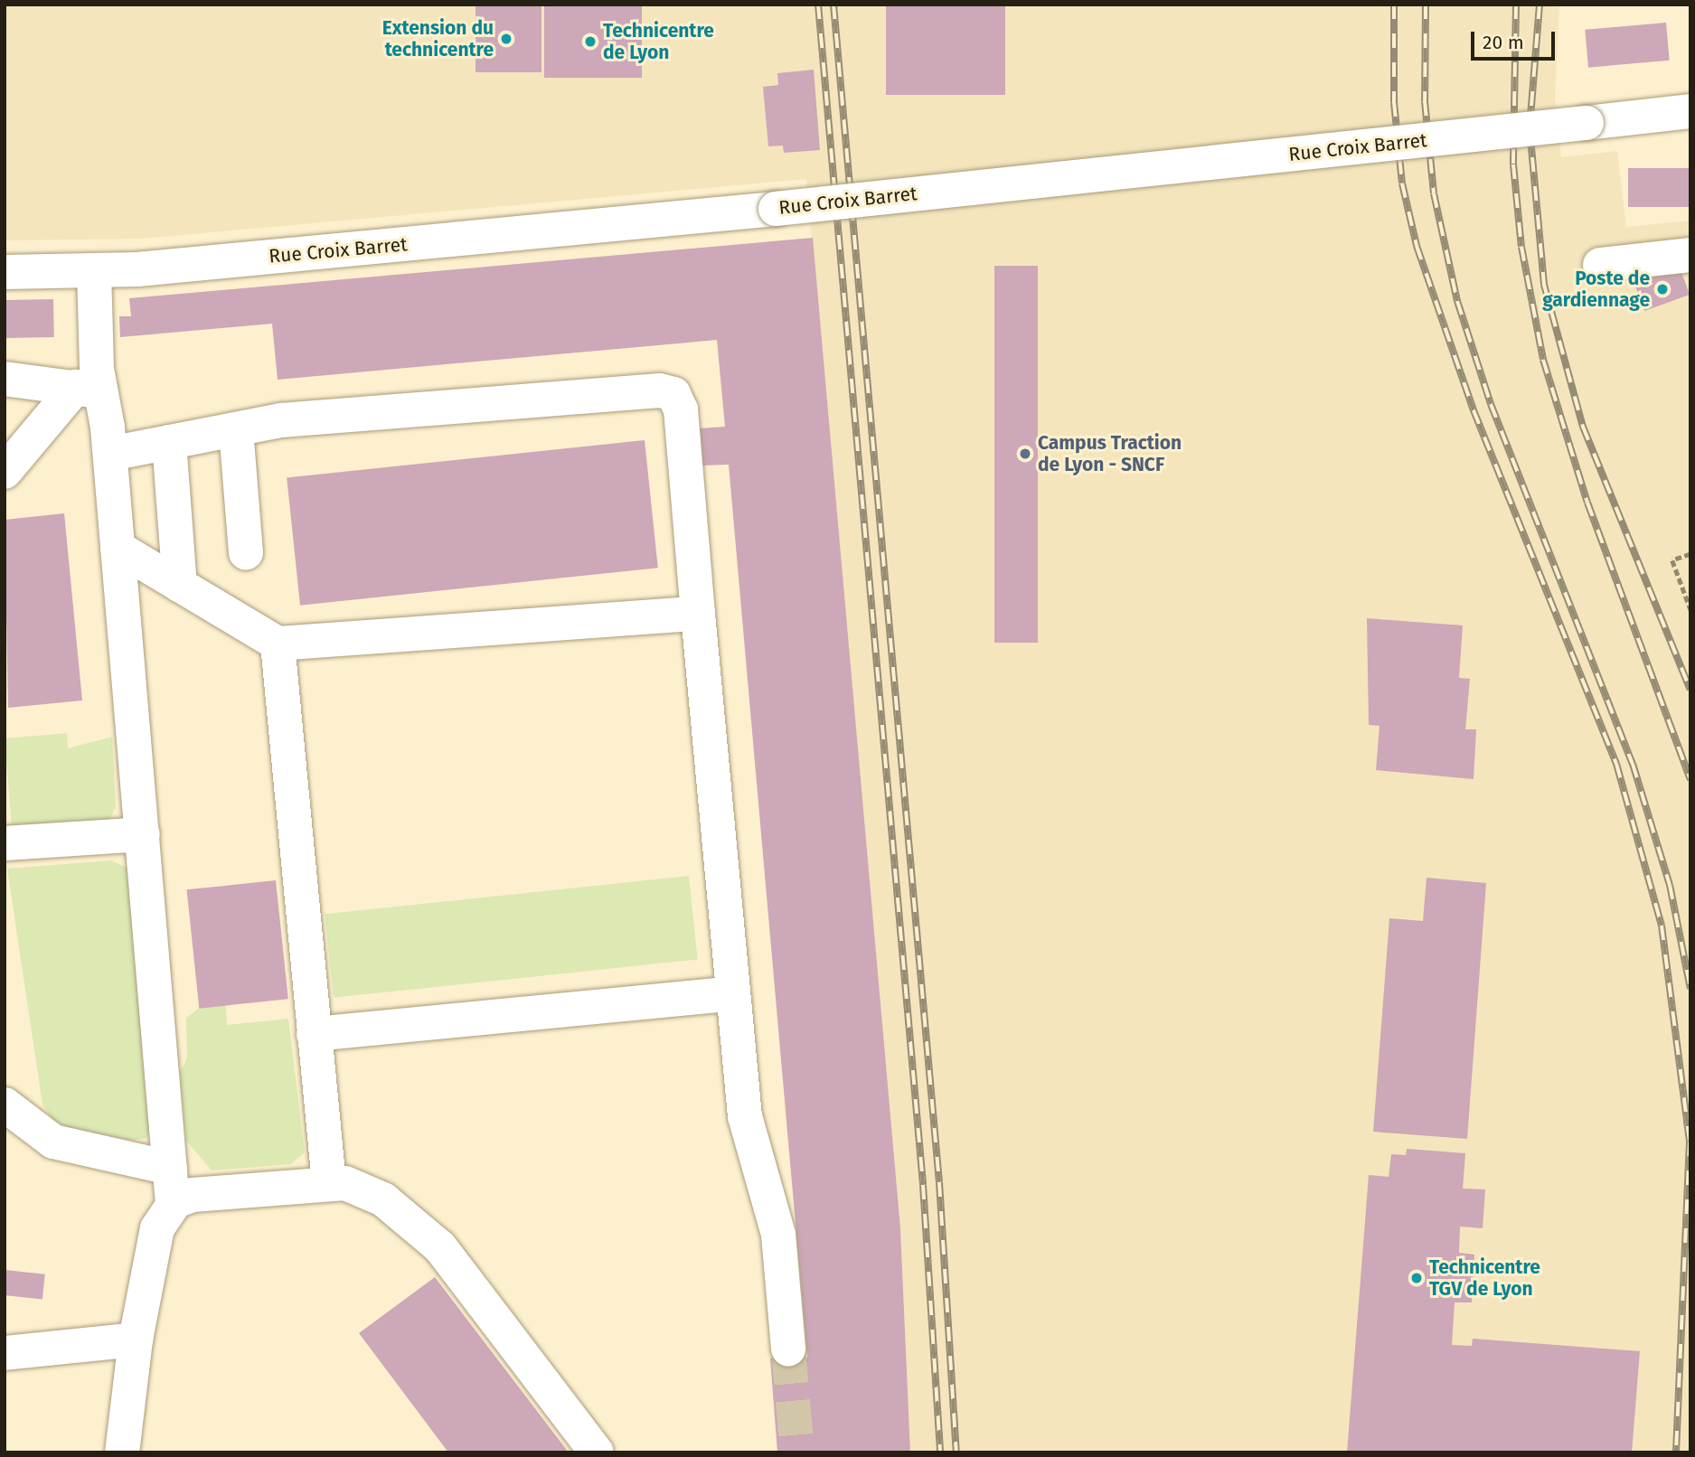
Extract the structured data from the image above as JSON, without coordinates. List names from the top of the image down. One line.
{"streets":{"street":["Rue Croix Barret"]},"places":["Extension du technicentre","Technicentre de Lyon","Poste de gardiennage","Campus Traction de Lyon - SNCF","Technicentre TGV de Lyon"],"scale_bar":"20 m"}
